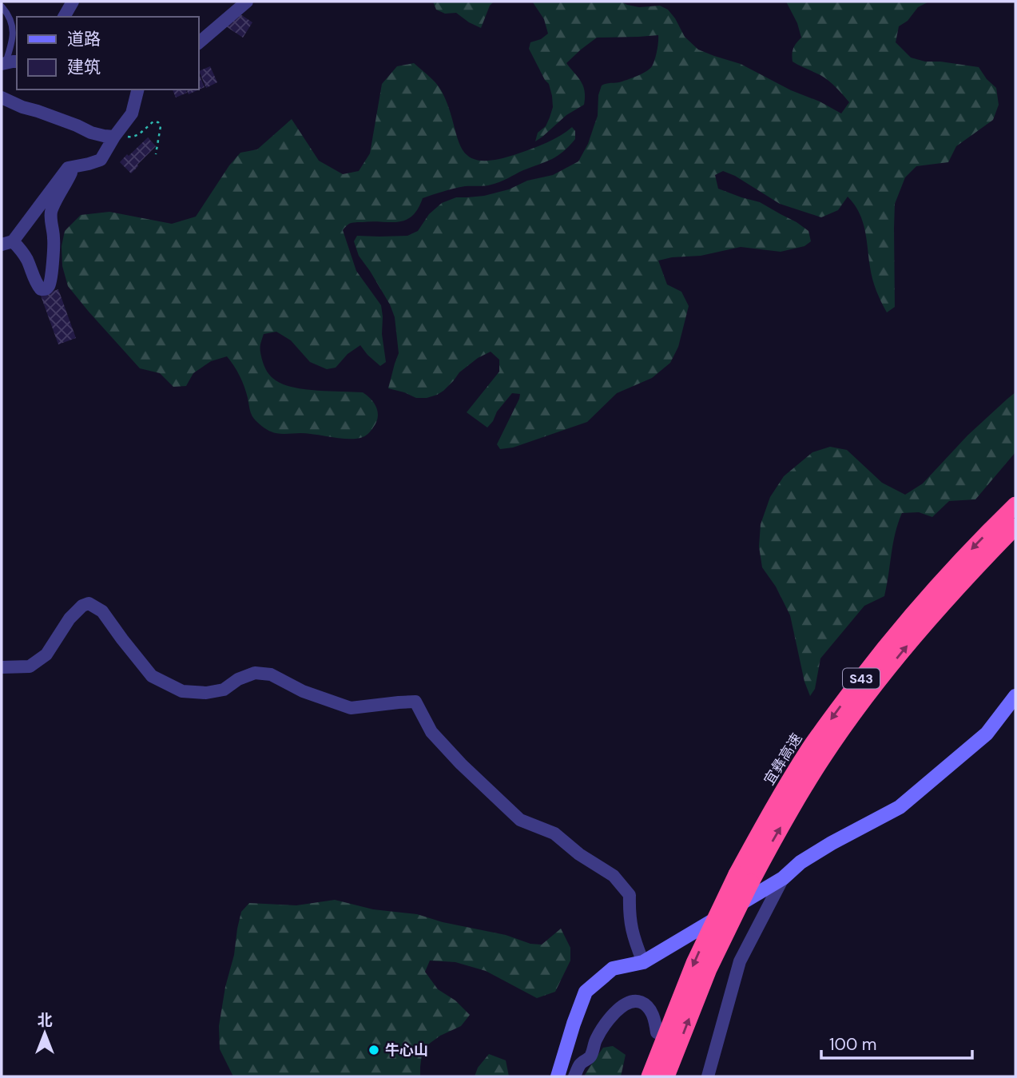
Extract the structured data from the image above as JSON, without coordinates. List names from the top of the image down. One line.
{"streets":{"highway":["S43","宜彝高速"]},"places":["牛心山"],"legend":["道路","建筑"],"scale_bar":"100 m","north":"top"}
